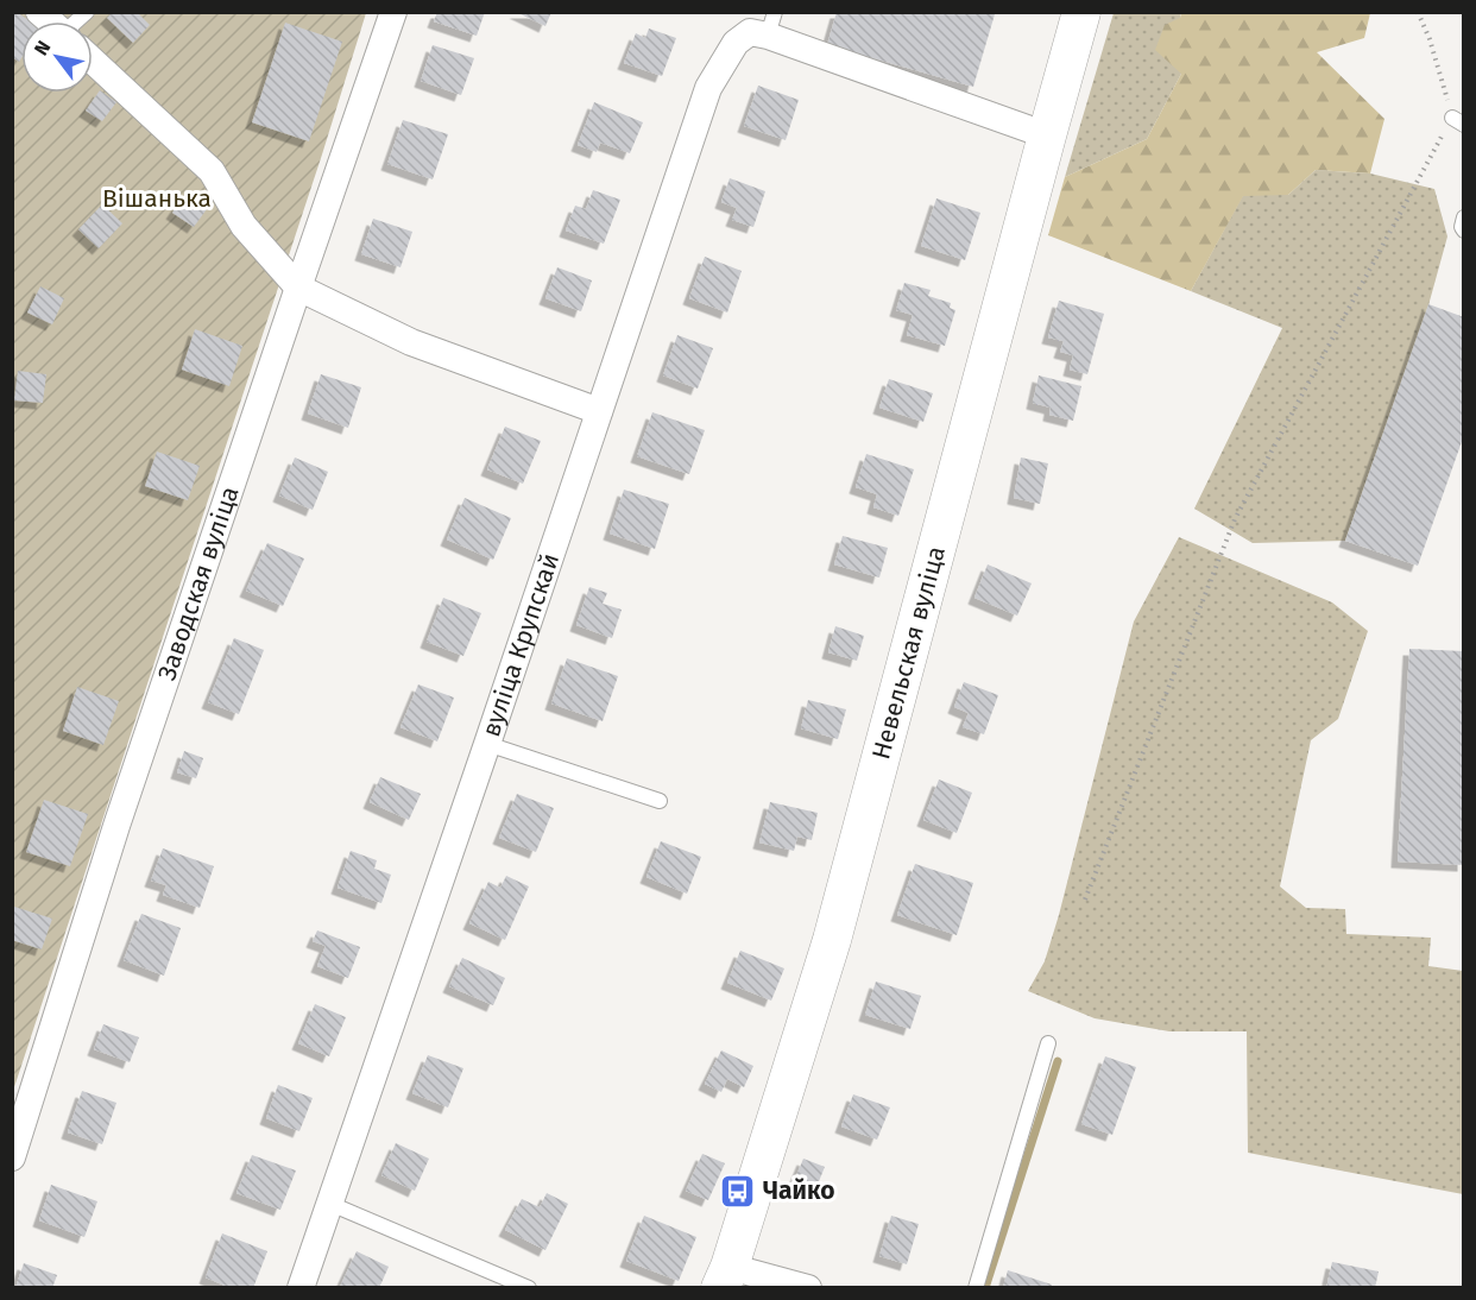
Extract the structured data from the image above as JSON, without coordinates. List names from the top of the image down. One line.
{"streets":{"street":["Заводская вуліца","вуліца Крупскай","Невельская вуліца"]},"parks":["Вішанька"],"places":{"bus stop":["Чайко"]},"north":"top left"}
